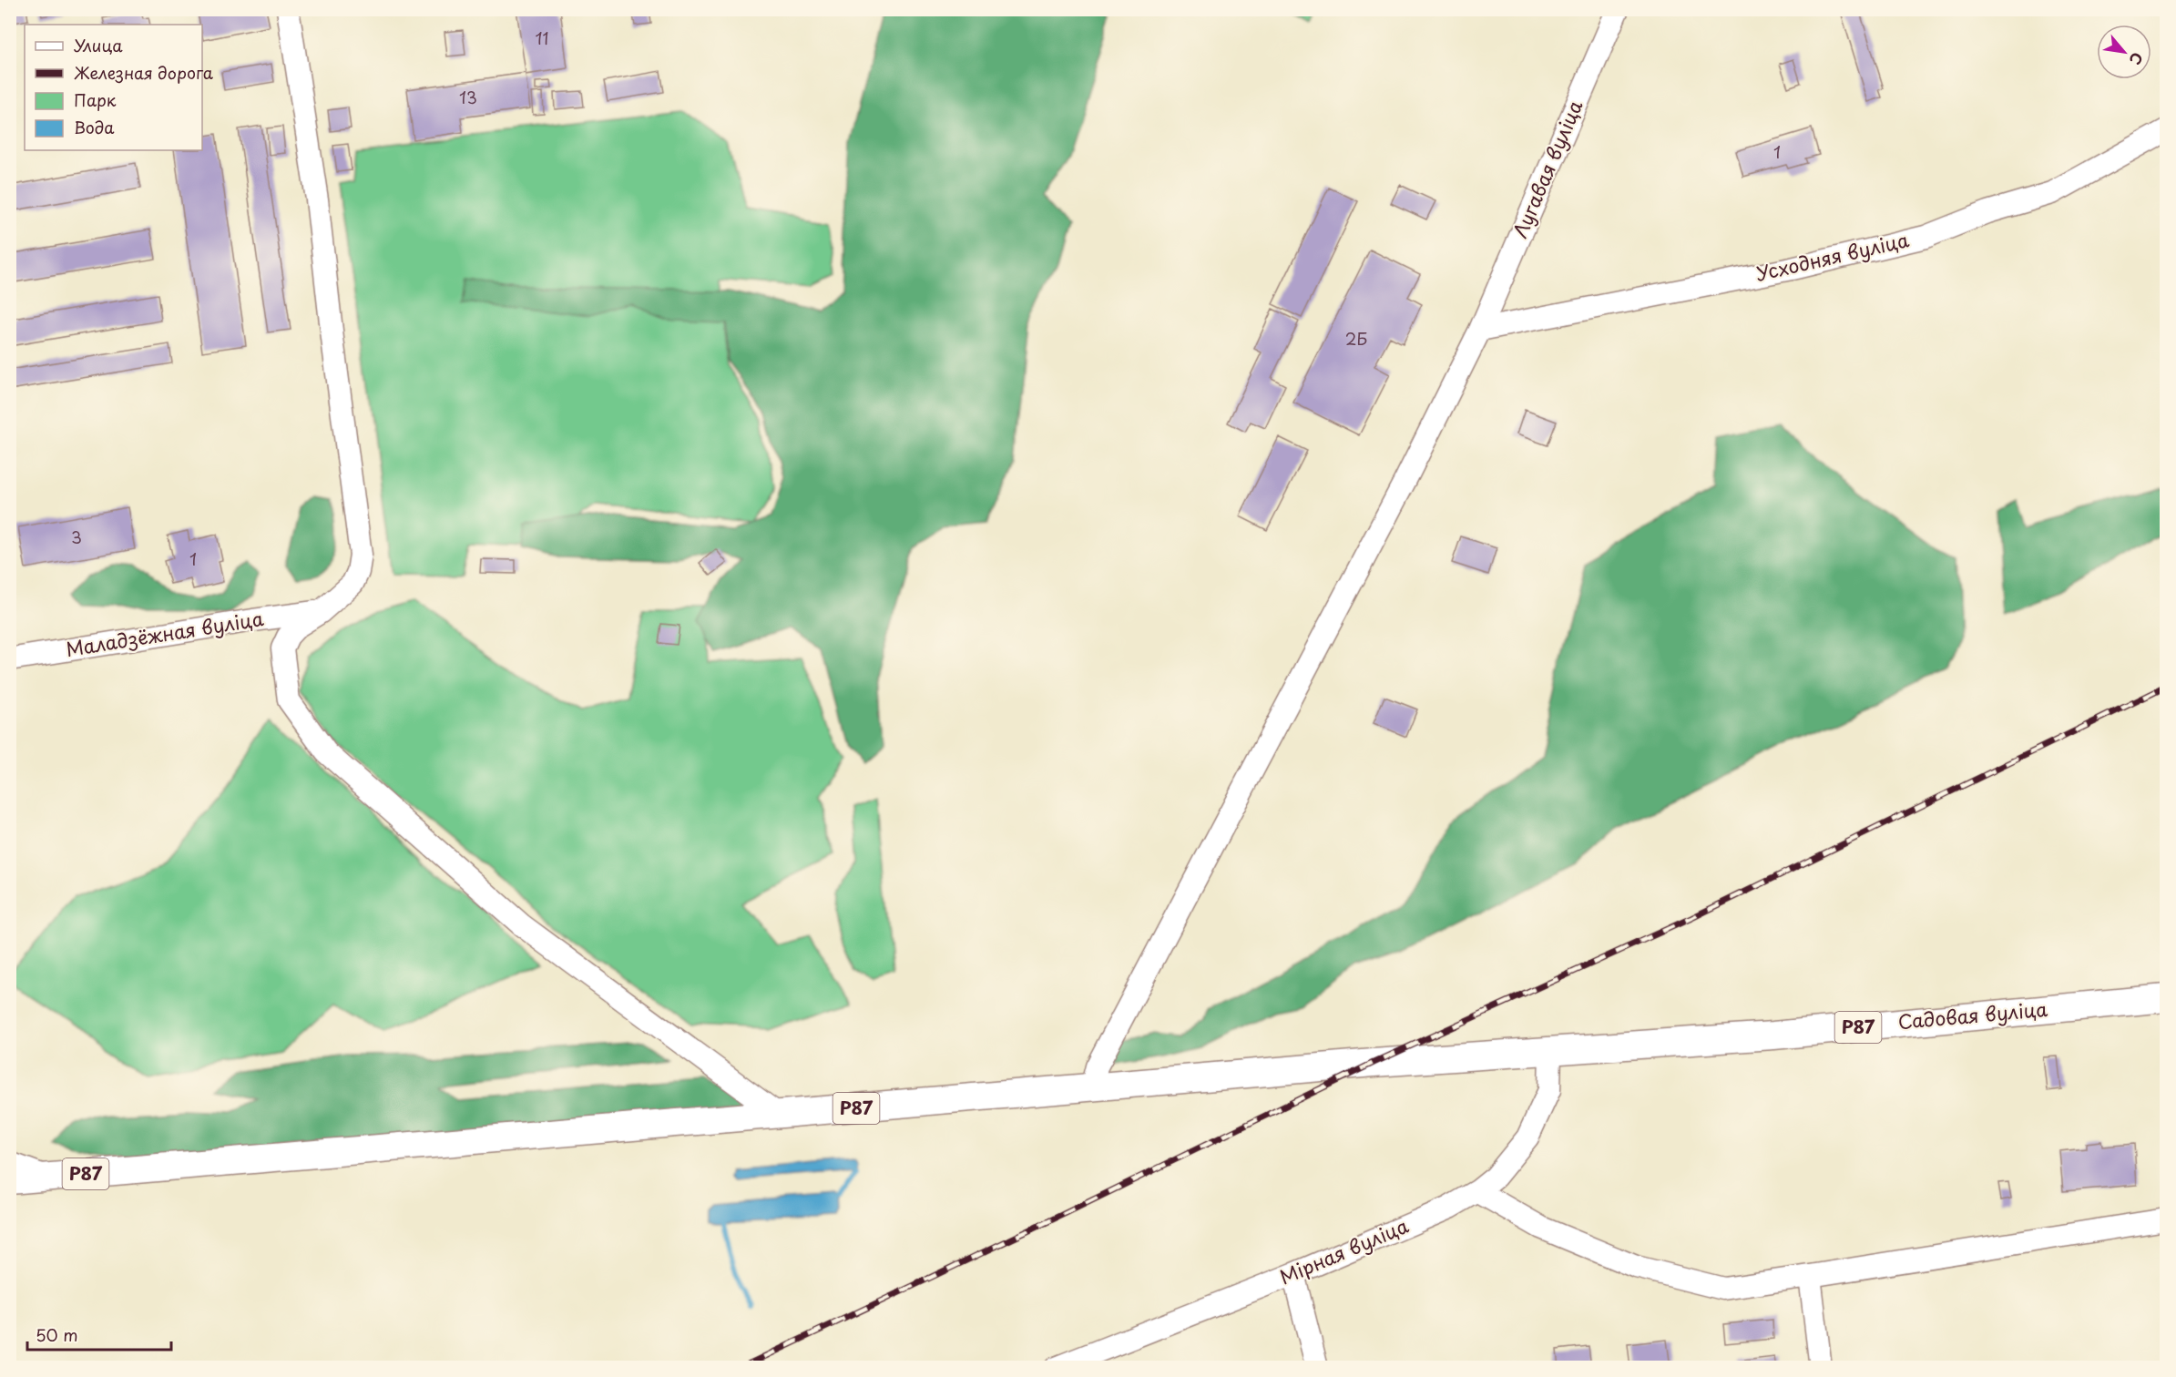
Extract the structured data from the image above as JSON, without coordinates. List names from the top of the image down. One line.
{"streets":{"main road":["Садовая вуліца","Р87"],"street":["Лугавая вуліца","Усходняя вуліца","Маладзёжная вуліца","Мірная вуліца"]},"crossings":[["Лугавая вуліца","Усходняя вуліца"],["Лугавая вуліца","Р87"],["Садовая вуліца","Р87"],["Садовая вуліца","Мірная вуліца"],["Р87","Мірная вуліца"]],"house_numbers":["11","13","1","2Б","3","1"],"legend":["Улица","Железная дорога","Парк","Вода"],"scale_bar":"50 m","north":"bottom right"}
